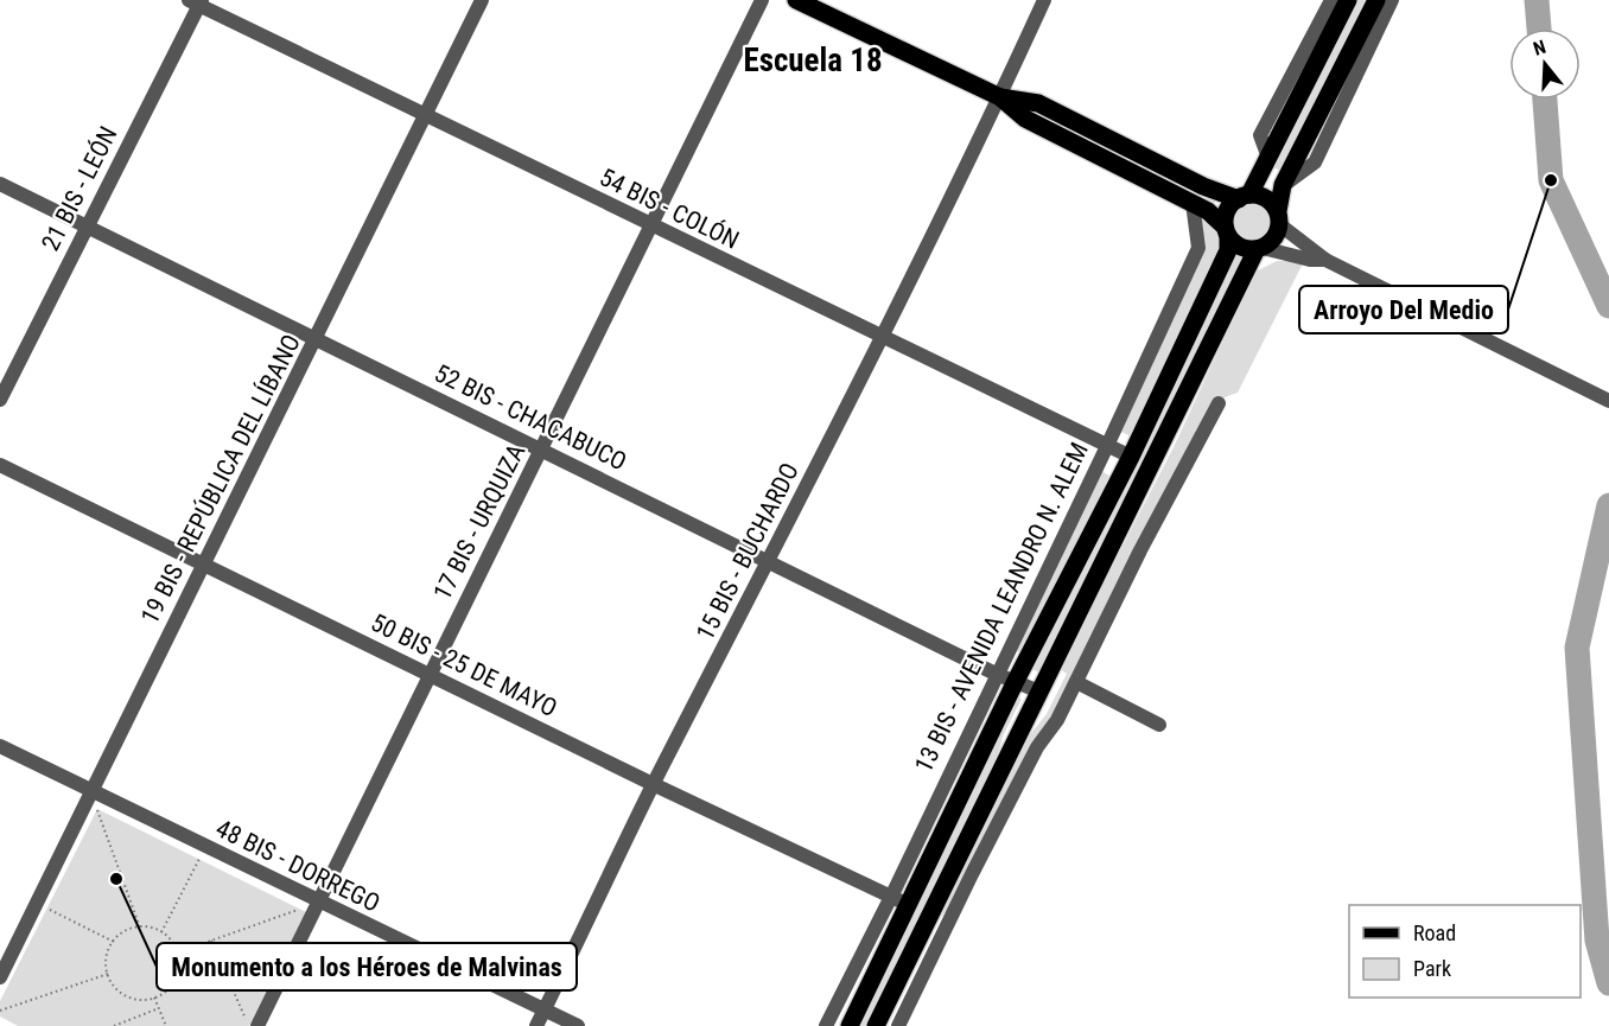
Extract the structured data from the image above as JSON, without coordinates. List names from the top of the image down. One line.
{"streets":{"main road":["13 BIS - AVENIDA LEANDRO N. ALEM"],"street":["21 BIS - LEÓN","54 BIS - COLÓN","52 BIS - CHACABUCO","19 BIS - REPÚBLICA DEL LÍBANO","17 BIS - URQUIZA","15 BIS - BUCHARDO","50 BIS - 25 DE MAYO","48 BIS - DORREGO"]},"crossings":[["21 BIS - LEÓN","54 BIS - COLÓN"],["21 BIS - LEÓN","52 BIS - CHACABUCO"],["54 BIS - COLÓN","19 BIS - REPÚBLICA DEL LÍBANO"],["54 BIS - COLÓN","17 BIS - URQUIZA"],["54 BIS - COLÓN","15 BIS - BUCHARDO"],["54 BIS - COLÓN","13 BIS - AVENIDA LEANDRO N. ALEM"],["52 BIS - CHACABUCO","19 BIS - REPÚBLICA DEL LÍBANO"],["52 BIS - CHACABUCO","17 BIS - URQUIZA"],["52 BIS - CHACABUCO","15 BIS - BUCHARDO"],["52 BIS - CHACABUCO","13 BIS - AVENIDA LEANDRO N. ALEM"],["19 BIS - REPÚBLICA DEL LÍBANO","50 BIS - 25 DE MAYO"],["19 BIS - REPÚBLICA DEL LÍBANO","48 BIS - DORREGO"],["17 BIS - URQUIZA","50 BIS - 25 DE MAYO"],["17 BIS - URQUIZA","48 BIS - DORREGO"],["15 BIS - BUCHARDO","50 BIS - 25 DE MAYO"],["15 BIS - BUCHARDO","48 BIS - DORREGO"],["13 BIS - AVENIDA LEANDRO N. ALEM","50 BIS - 25 DE MAYO"]],"districts":["Escuela 18"],"places":["Arroyo Del Medio","Monumento a los Héroes de Malvinas"],"legend":["Road","Park"],"north":"top"}
